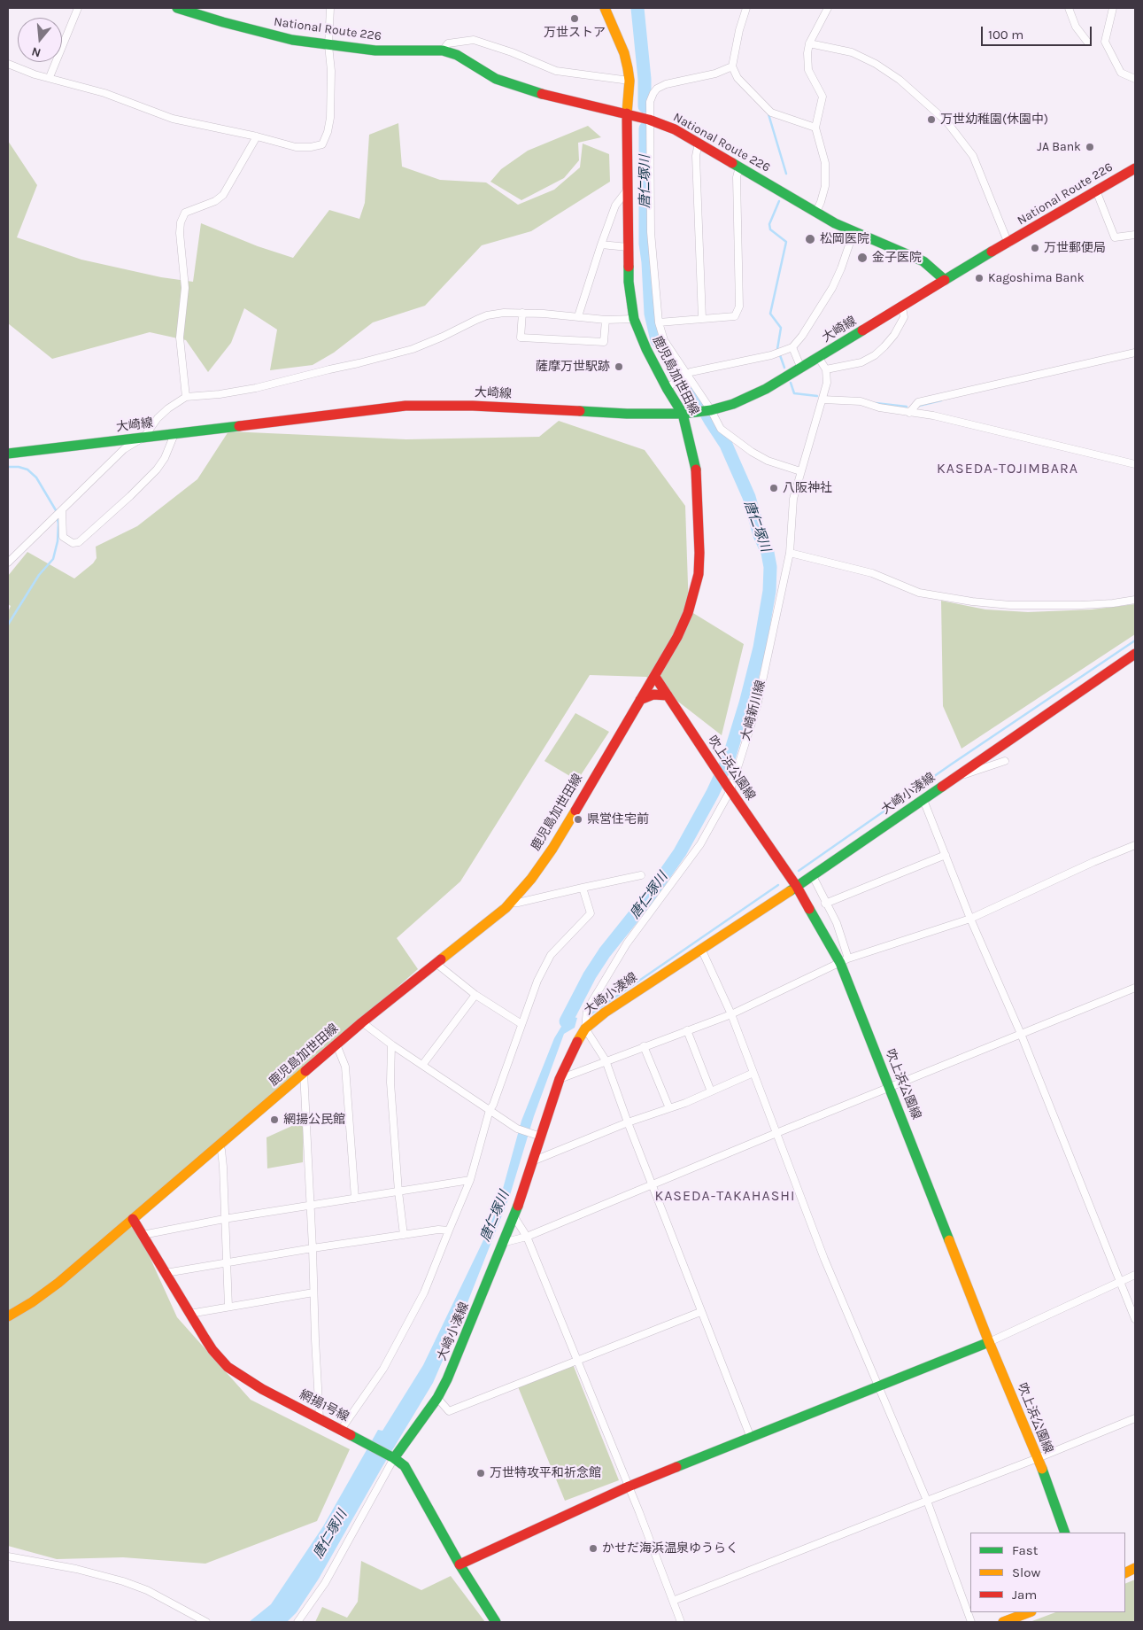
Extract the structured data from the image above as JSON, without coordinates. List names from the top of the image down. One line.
{"streets":{"main road":["National Route 226","大崎線","鹿児島加世田線","吹上浜公園線","大崎小湊線","網揚1号線"],"street":["大崎新川線"]},"crossings":[["National Route 226","大崎線"],["National Route 226","鹿児島加世田線"],["大崎線","鹿児島加世田線"],["鹿児島加世田線","吹上浜公園線"],["鹿児島加世田線","網揚1号線"],["大崎新川線","吹上浜公園線"],["大崎新川線","大崎小湊線"],["吹上浜公園線","大崎小湊線"],["大崎小湊線","網揚1号線"]],"districts":["KASEDA-TOJIMBARA","KASEDA-TAKAHASHI"],"water":["唐仁塚川"],"places":["万世ストア","万世幼稚園(休園中)","JA Bank","松岡医院","万世郵便局","金子医院","Kagoshima Bank","薩摩万世駅跡","八阪神社","県営住宅前","網揚公民館","万世特攻平和祈念館","かせだ海浜温泉ゆうらく"],"legend":["Fast","Slow","Jam"],"scale_bar":"100 m","north":"bottom"}
